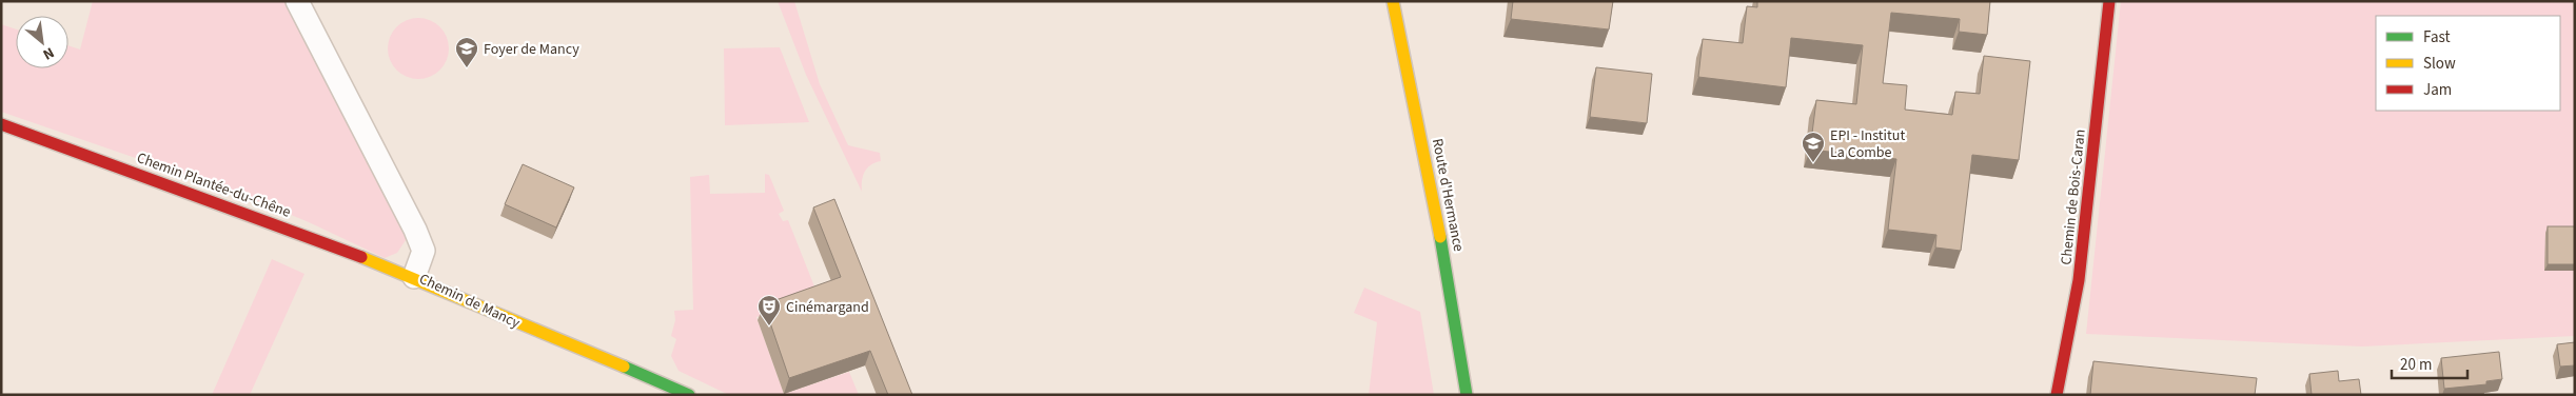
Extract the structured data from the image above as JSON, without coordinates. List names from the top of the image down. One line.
{"streets":{"street":["Chemin Plantée-du-Chêne","Route d'Hermance","Chemin de Bois-Caran","Chemin de Mancy"]},"crossings":[["Chemin Plantée-du-Chêne","Chemin de Mancy"]],"places":{"school or university":["Foyer de Mancy","EPI - Institut La Combe"],"theatre":["Cinémargand"]},"legend":["Fast","Slow","Jam"],"scale_bar":"20 m","north":"bottom right"}
